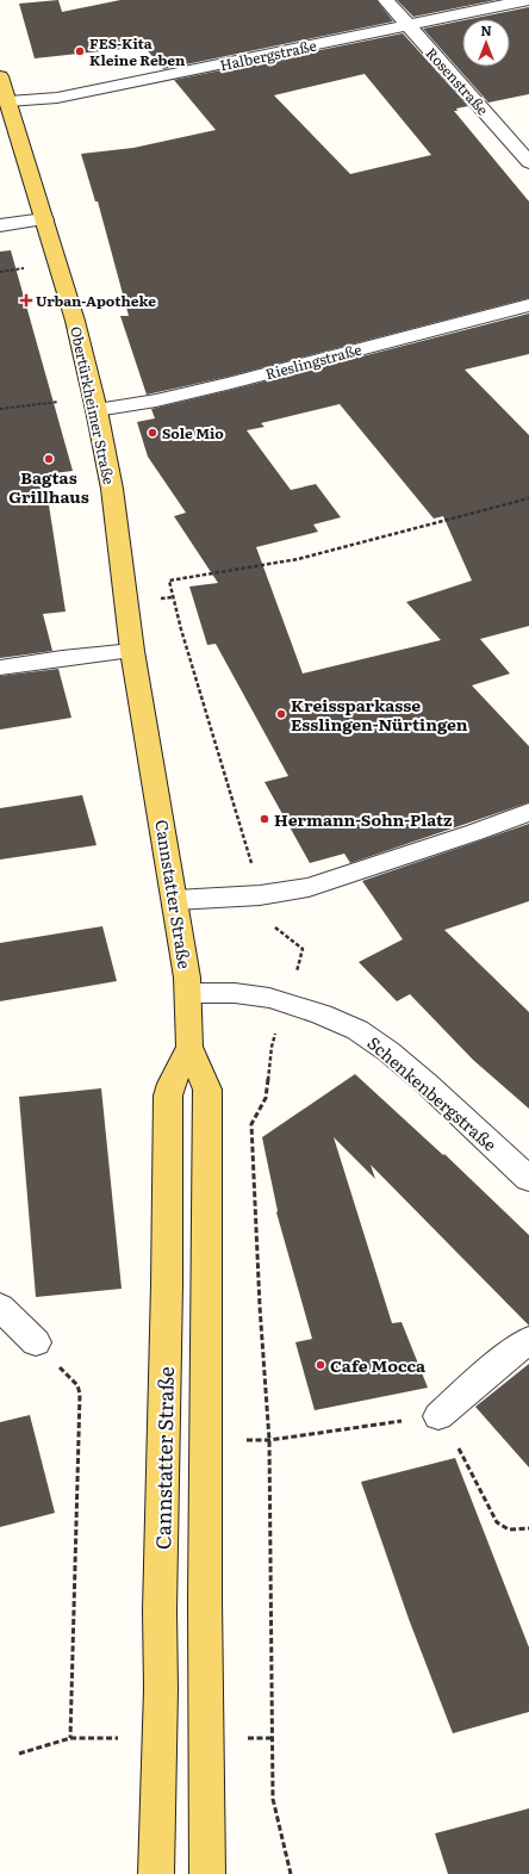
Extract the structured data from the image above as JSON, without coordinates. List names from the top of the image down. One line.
{"streets":{"main road":["Obertürkheimer Straße","Cannstatter Straße"],"street":["Halbergstraße","Rosenstraße","Rieslingstraße","Schenkenbergstraße"]},"crossings":[["Halbergstraße","Rosenstraße"],["Halbergstraße","Obertürkheimer Straße"],["Rieslingstraße","Obertürkheimer Straße"],["Obertürkheimer Straße","Cannstatter Straße"],["Cannstatter Straße","Schenkenbergstraße"]],"places":{"other":["FES-Kita Kleine Reben","Sole Mio","Bagtas Grillhaus","Kreissparkasse Esslingen-Nürtingen","Hermann-Sohn-Platz","Cafe Mocca"],"health":["Urban-Apotheke"]},"north":"top"}
